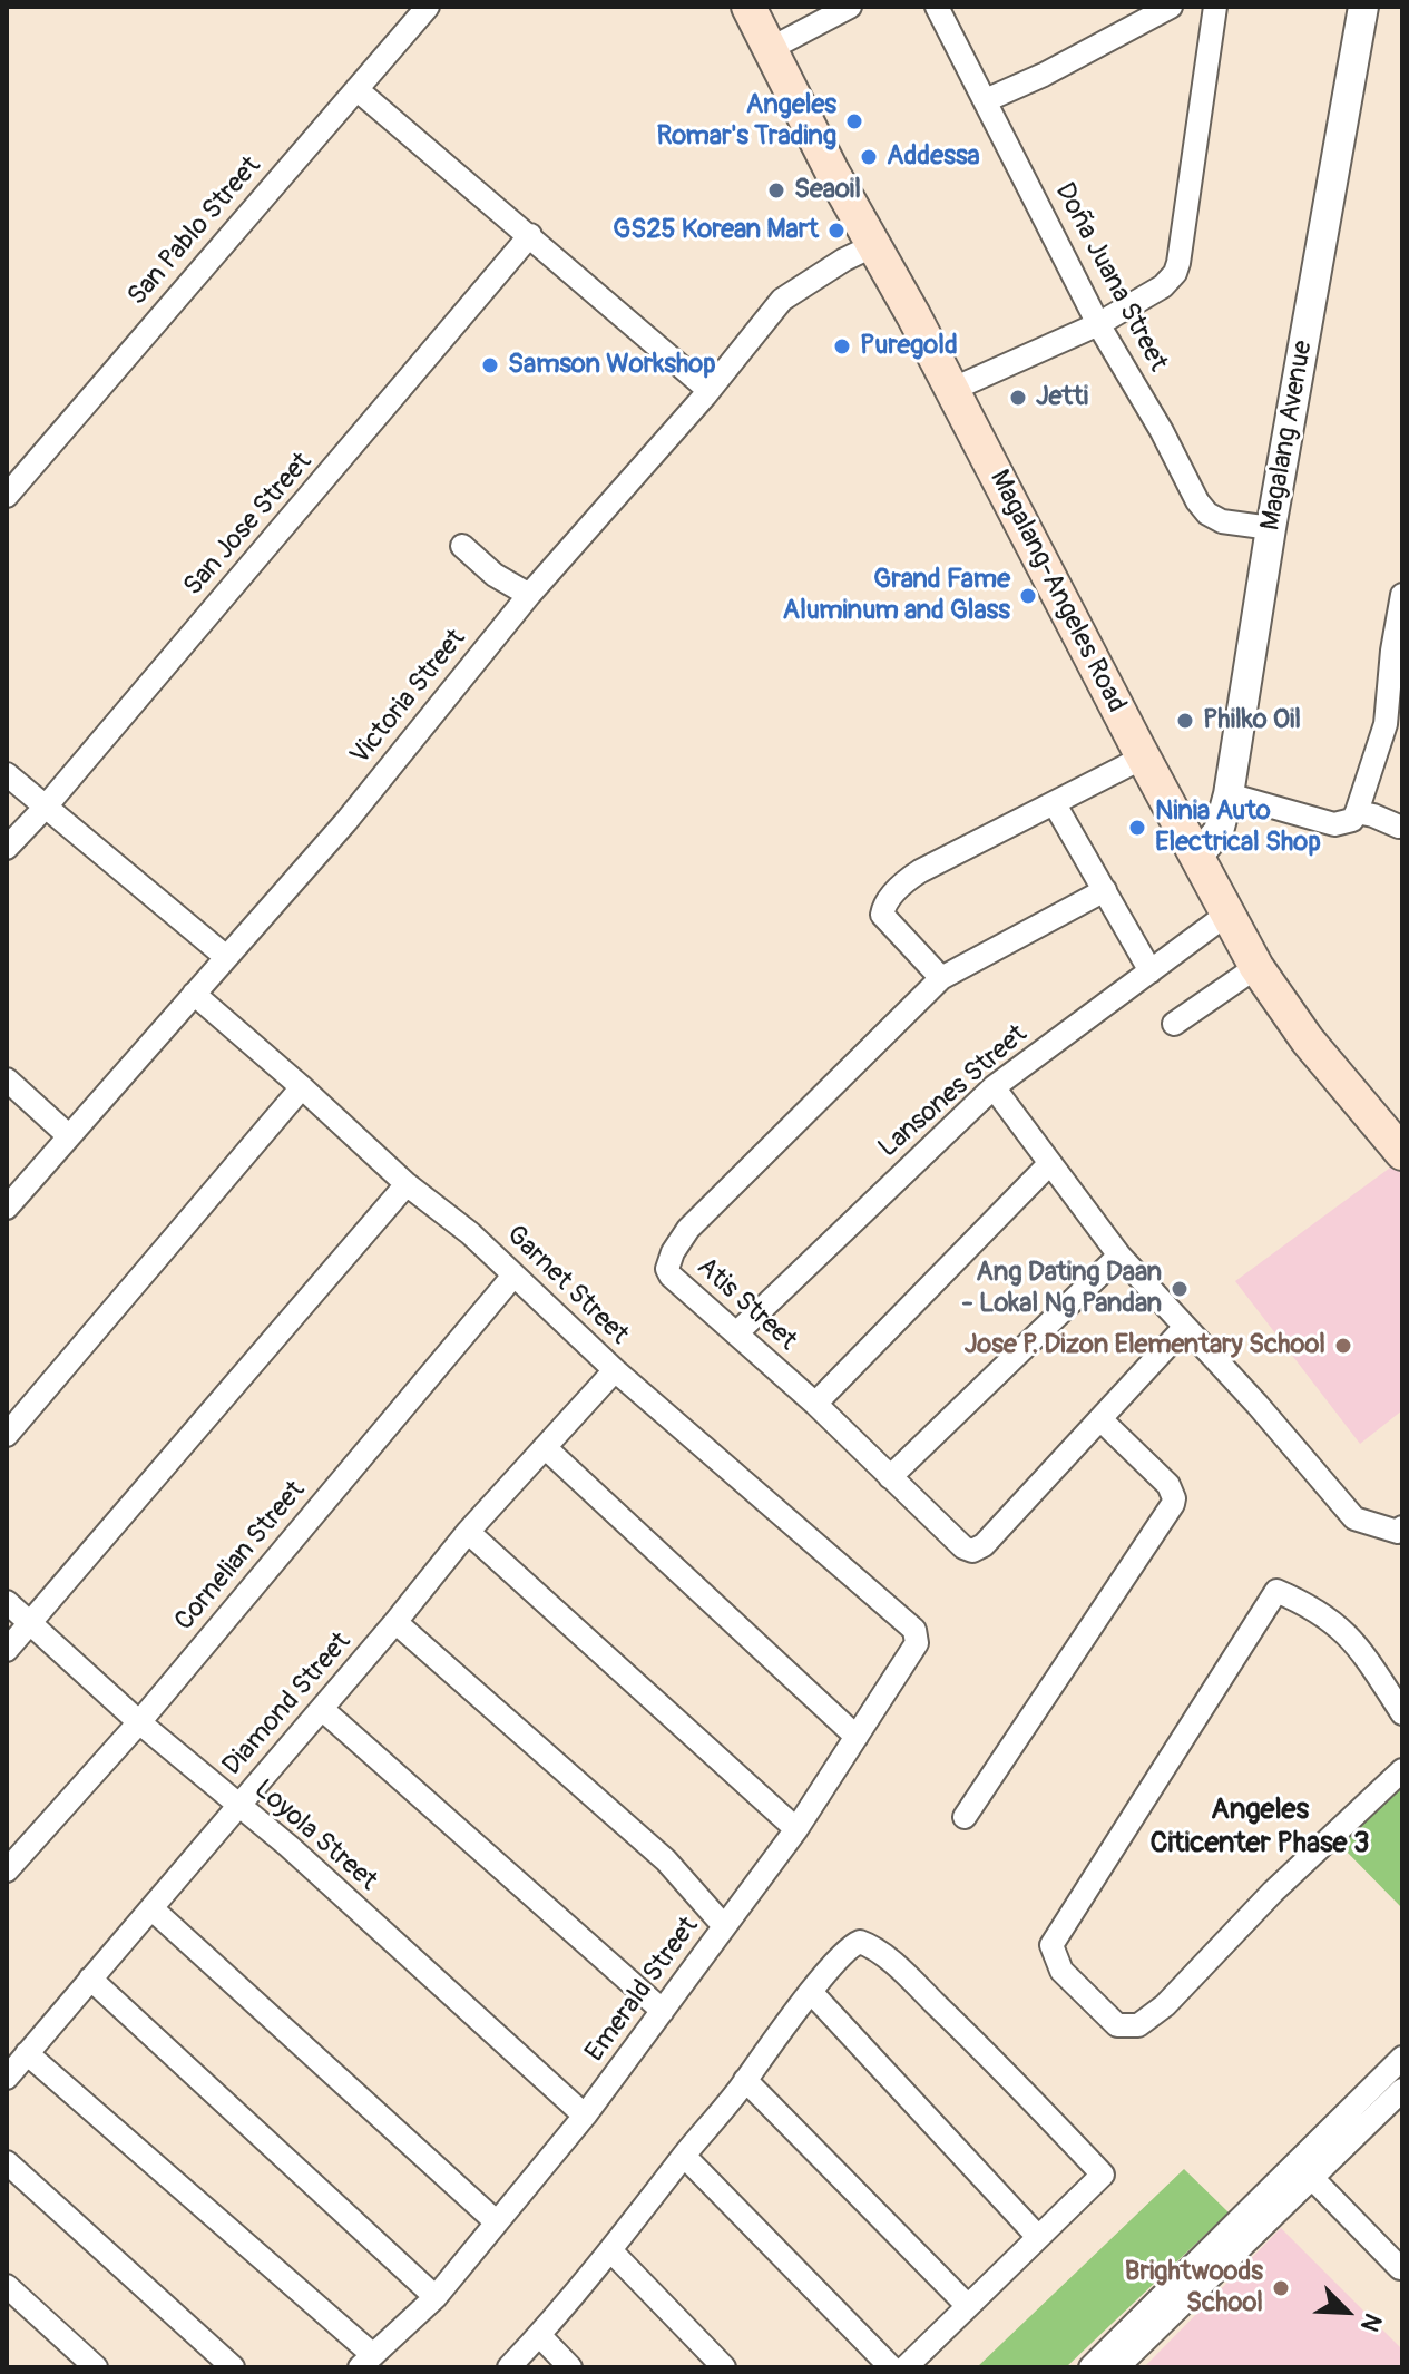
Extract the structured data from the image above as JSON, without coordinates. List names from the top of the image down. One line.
{"streets":{"main road":["Magalang-Angeles Road"],"street":["San Pablo Street","Doña Juana Street","Magalang Avenue","San Jose Street","Victoria Street","Lansones Street","Garnet Street","Atis Street","Cornelian Street","Diamond Street","Loyola Street","Emerald Street"]},"crossings":[["Doña Juana Street","Magalang Avenue"],["Magalang Avenue","Magalang-Angeles Road"],["Magalang-Angeles Road","Victoria Street"],["Magalang-Angeles Road","Lansones Street"],["Victoria Street","Garnet Street"],["Lansones Street","Atis Street"],["Garnet Street","Cornelian Street"],["Garnet Street","Diamond Street"],["Garnet Street","Emerald Street"],["Cornelian Street","Loyola Street"],["Diamond Street","Loyola Street"],["Loyola Street","Emerald Street"]],"districts":["Angeles Citicenter Phase 3"],"places":["Angeles Romar's Trading","Addessa","Seaoil","GS25 Korean Mart","Puregold","Samson Workshop","Jetti","Grand Fame Aluminum and Glass","Philko Oil","Ninia Auto Electrical Shop","Ang Dating Daan - Lokal Ng Pandan","Jose P. Dizon Elementary School","Brightwoods School"],"north":"bottom right"}
